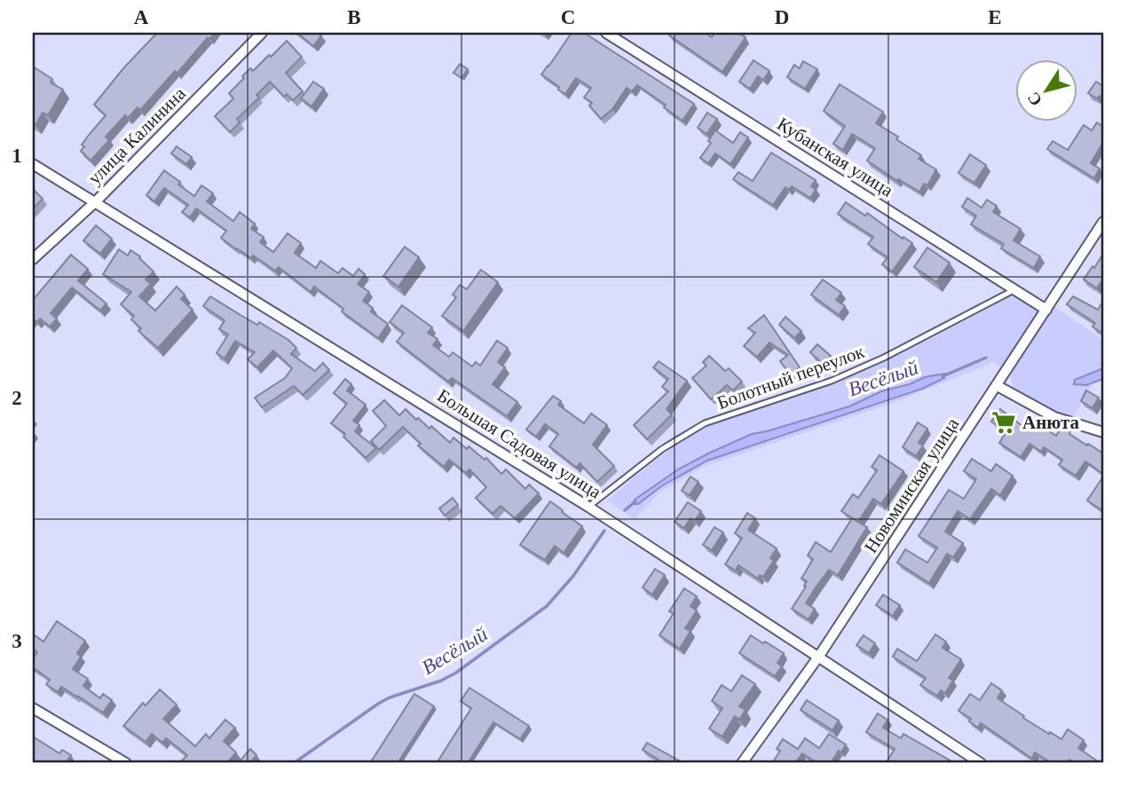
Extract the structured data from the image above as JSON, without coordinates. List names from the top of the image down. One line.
{"streets":{"street":["улица Калинина","Кубанская улица","Большая Садовая улица","Новоминская улица"],"lane":["Болотный переулок"]},"crossings":[["улица Калинина","Большая Садовая улица"],["Кубанская улица","Болотный переулок"],["Кубанская улица","Новоминская улица"],["Болотный переулок","Большая Садовая улица"],["Большая Садовая улица","Новоминская улица"]],"water":["Весёлый"],"places":{"supermarket":["Анюта"]},"north":"bottom left","grid":{"columns":["A","B","C","D","E"],"rows":["1","2","3"]}}
